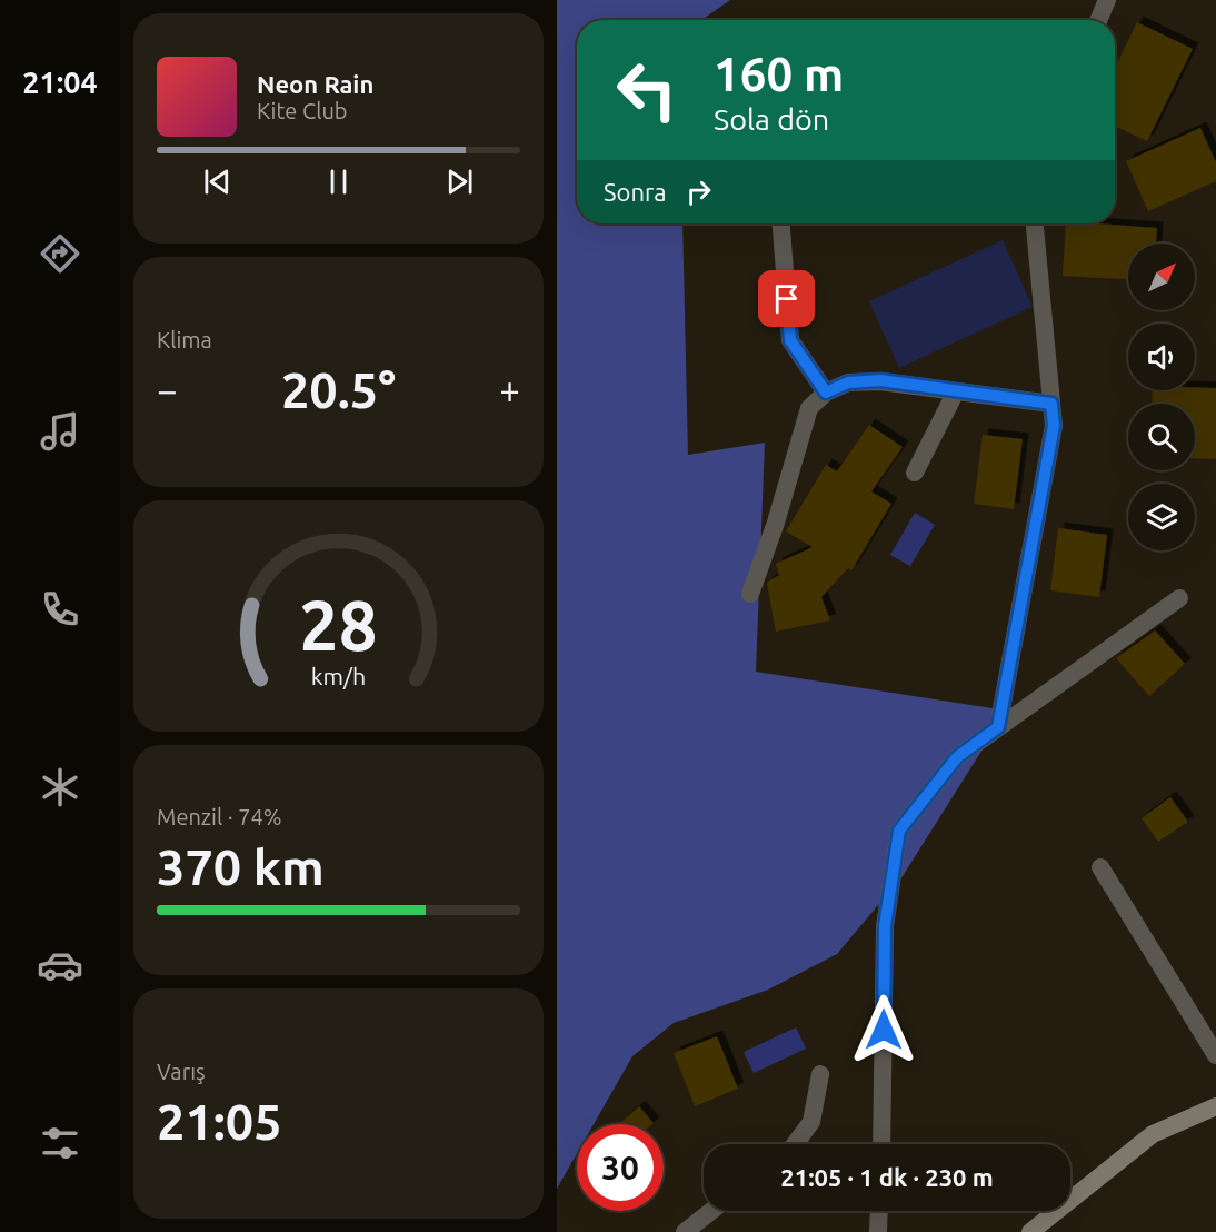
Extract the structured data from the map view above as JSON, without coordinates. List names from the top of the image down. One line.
{"north":"top right","page":{"tabs":"21:04","turn":["160 m","Sola dön"],"song":["Neon Rain","Kite Club"],"then":"Sonra","tile":["Klima",["Menzil · 74%","370 km"],["Varış","21:05"]],"heat":["−","20.5°","+"],"limit":"30","trip":"21:05 · 1 dk · 230 m","gauge":["28","km/h"]}}
